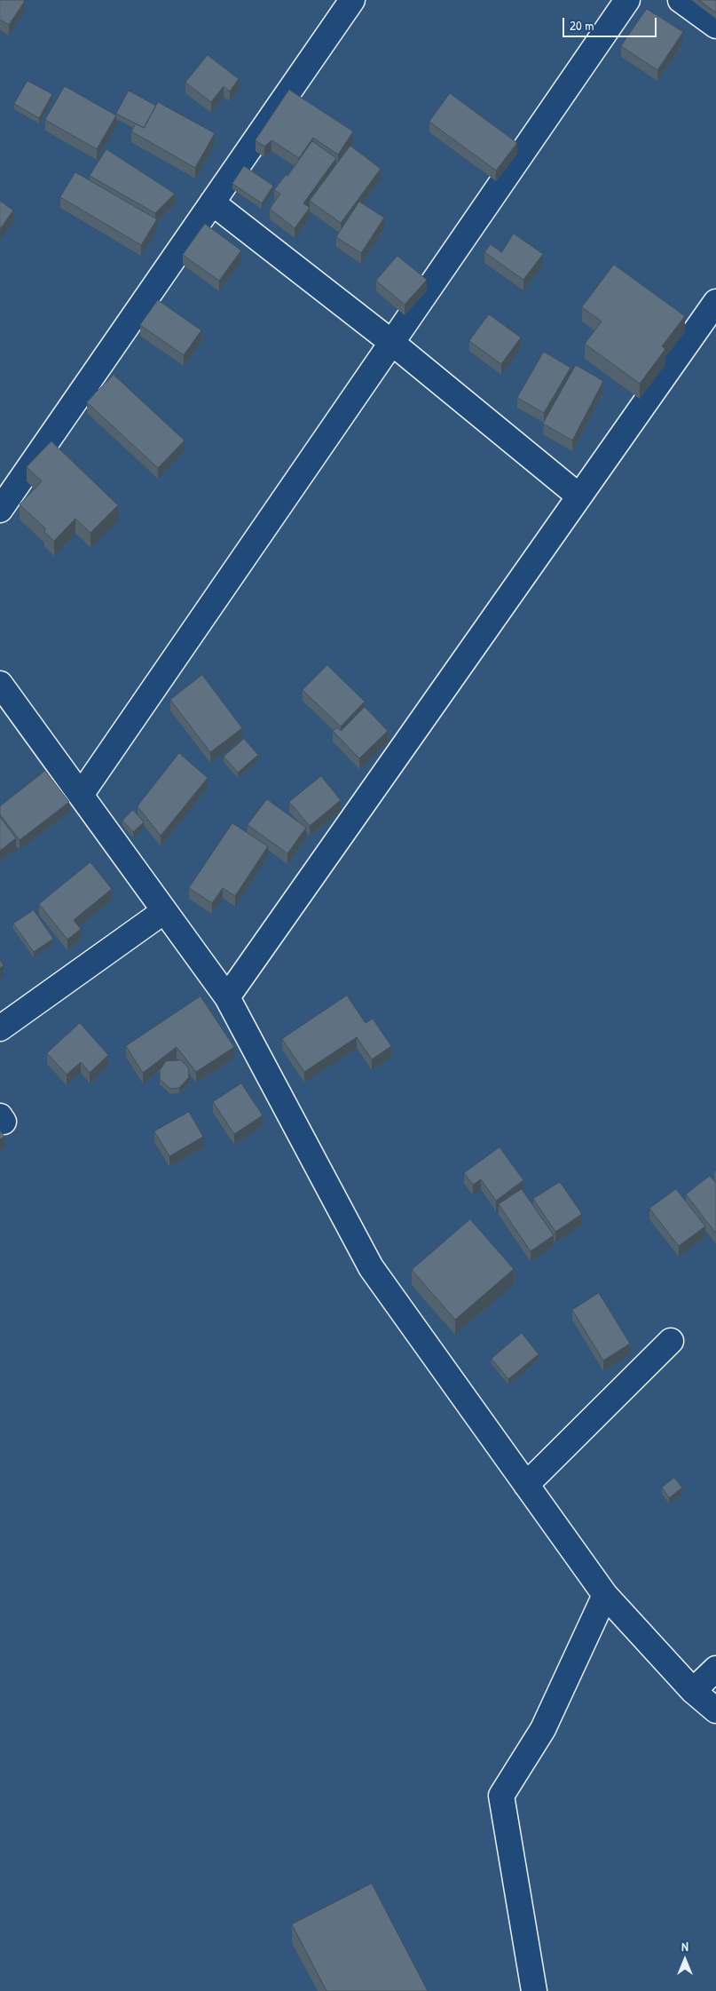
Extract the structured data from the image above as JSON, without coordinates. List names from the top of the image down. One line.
{"scale_bar":"20 m","north":"top"}
